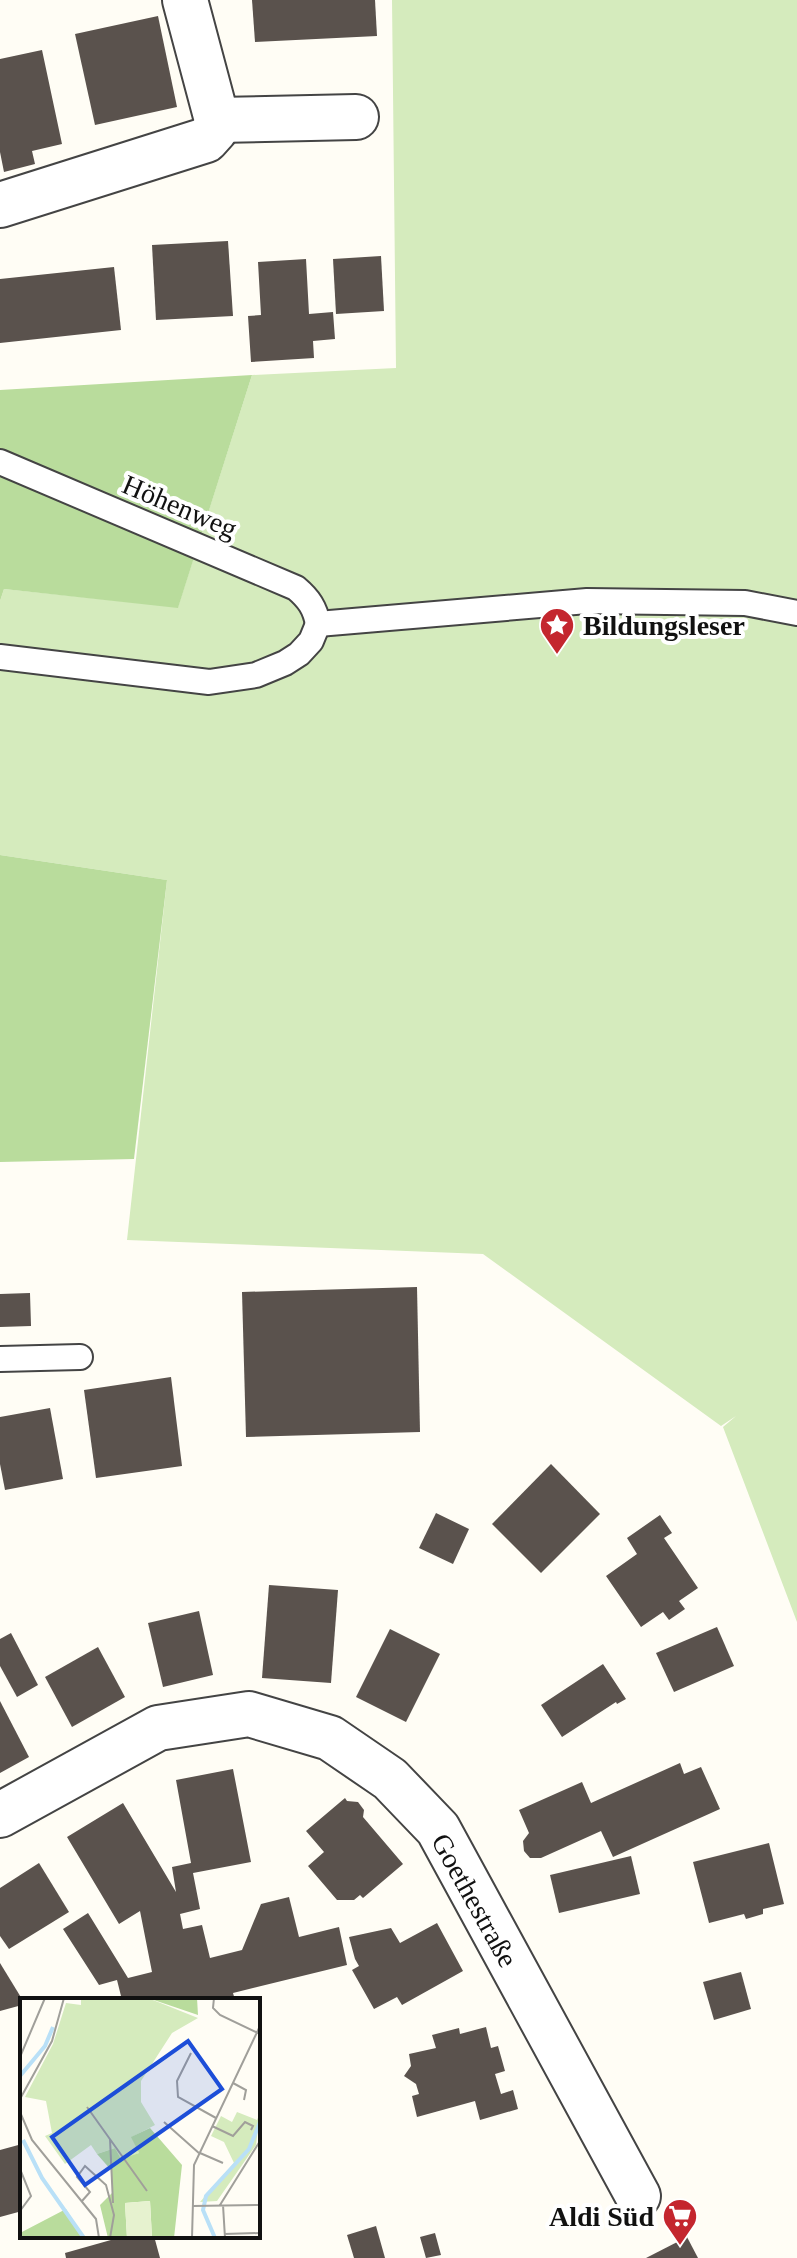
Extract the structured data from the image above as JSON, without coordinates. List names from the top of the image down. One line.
{"streets":{"street":["Goethestraße"],"lane":["Höhenweg"]},"places":{"place":["Bildungsleser"],"supermarket":["Aldi Süd"]}}
